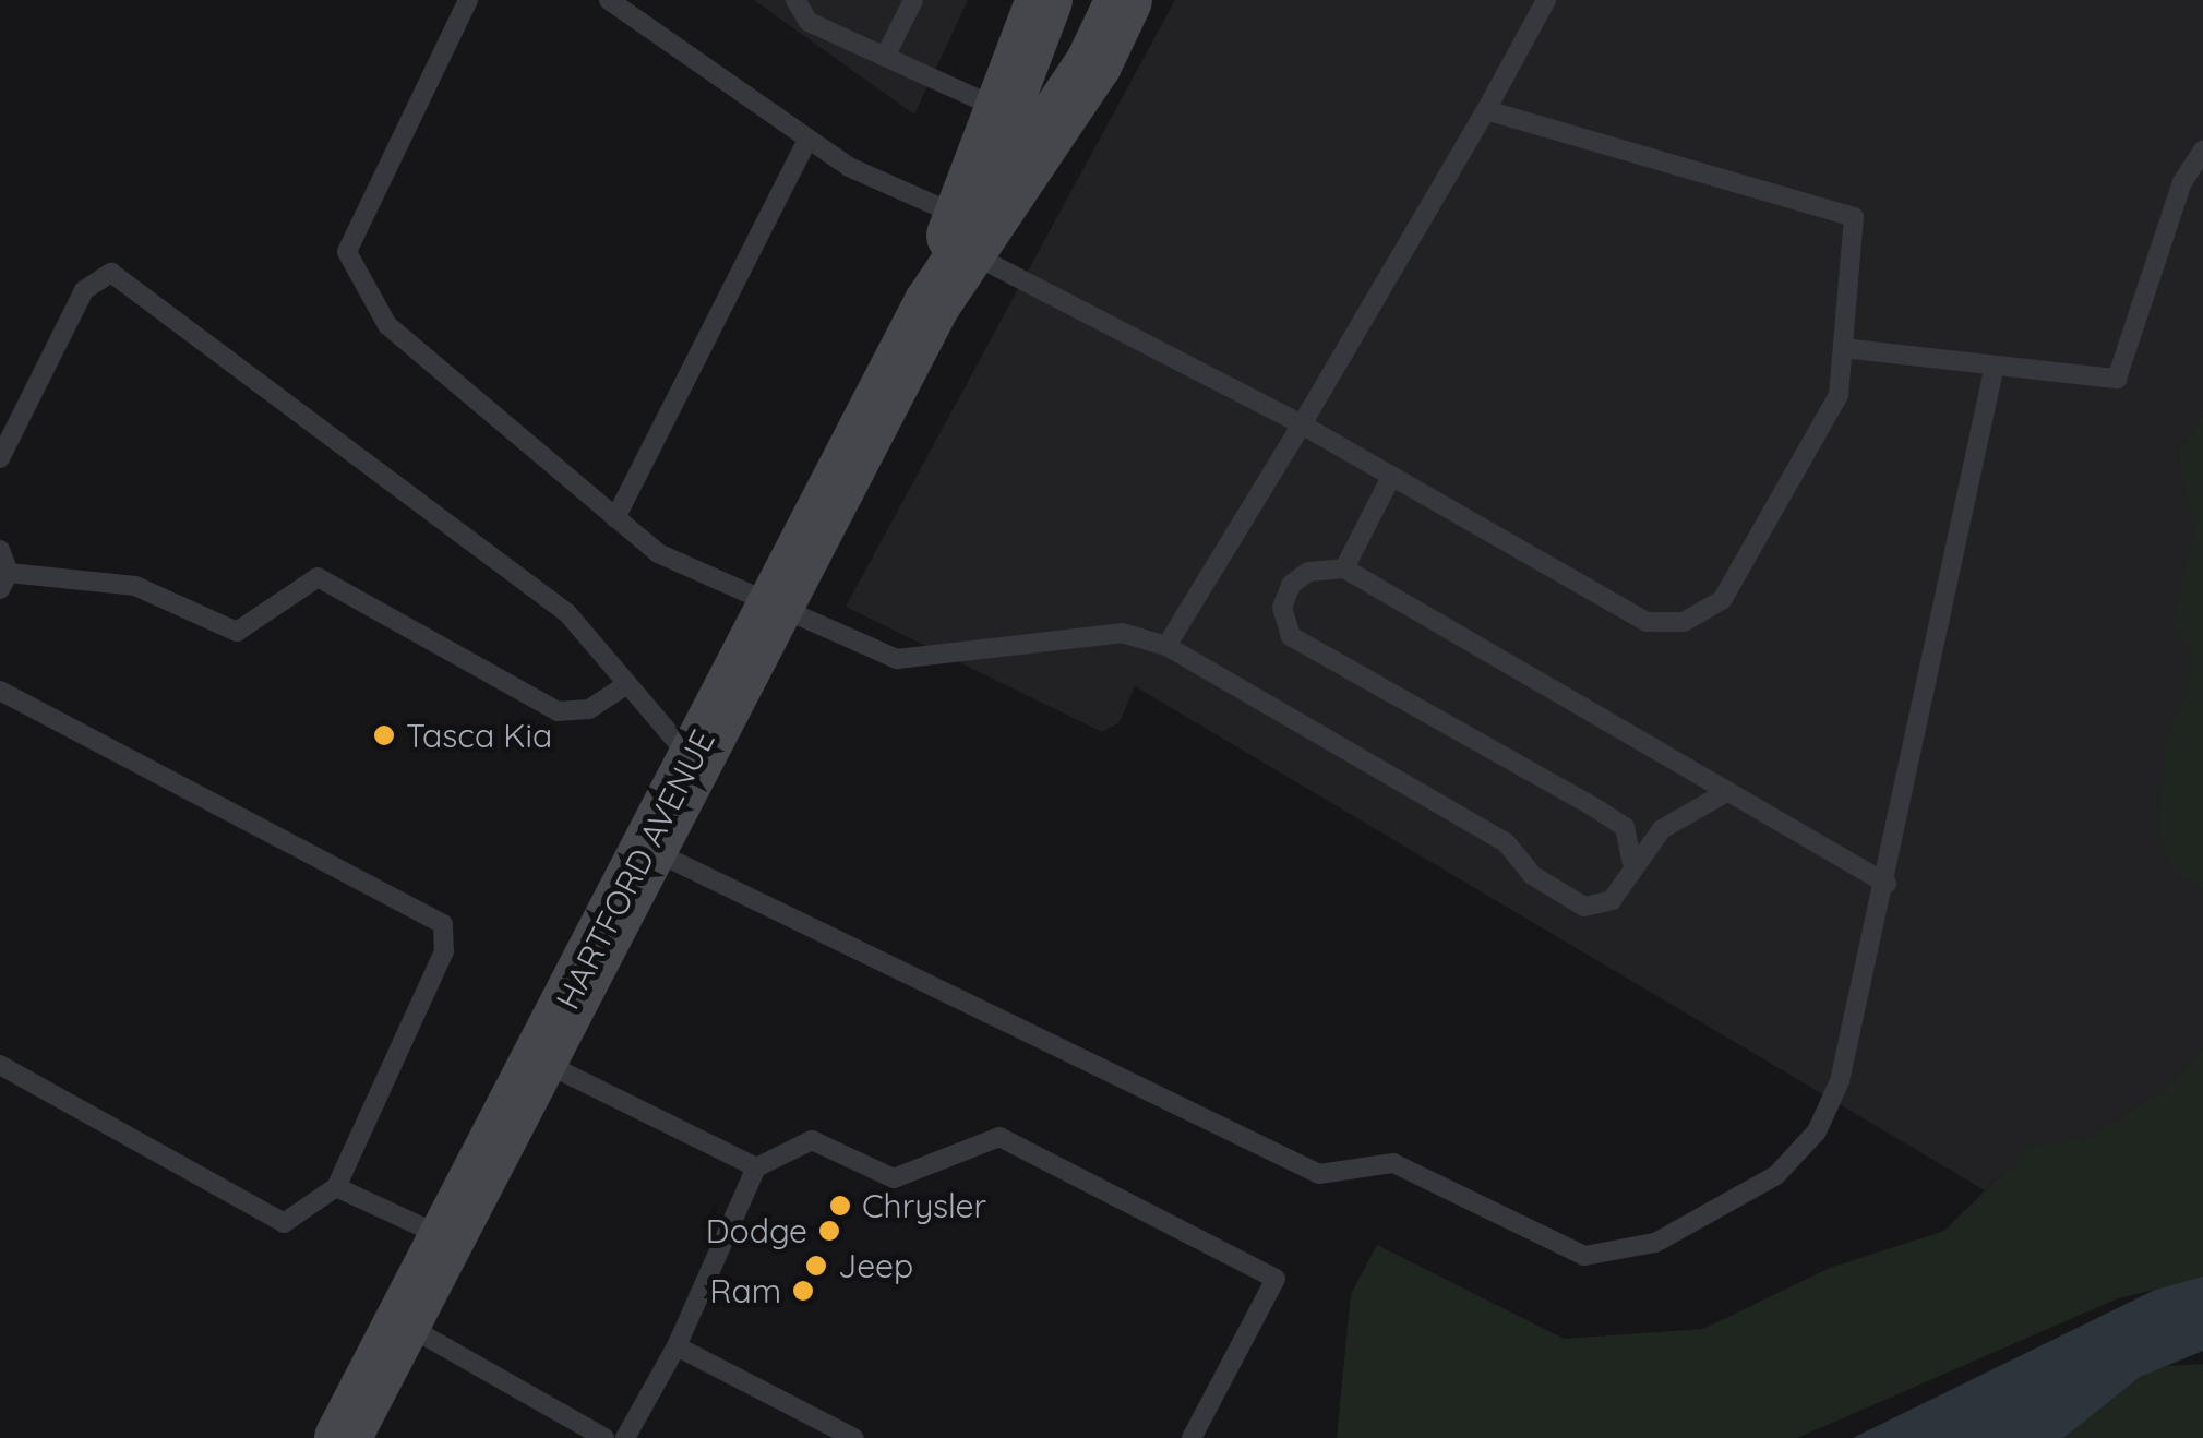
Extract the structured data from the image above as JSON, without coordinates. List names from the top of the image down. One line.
{"streets":{"main road":["HARTFORD AVENUE"]},"places":["Tasca Kia","Chrysler","Dodge","Jeep","Ram"]}
